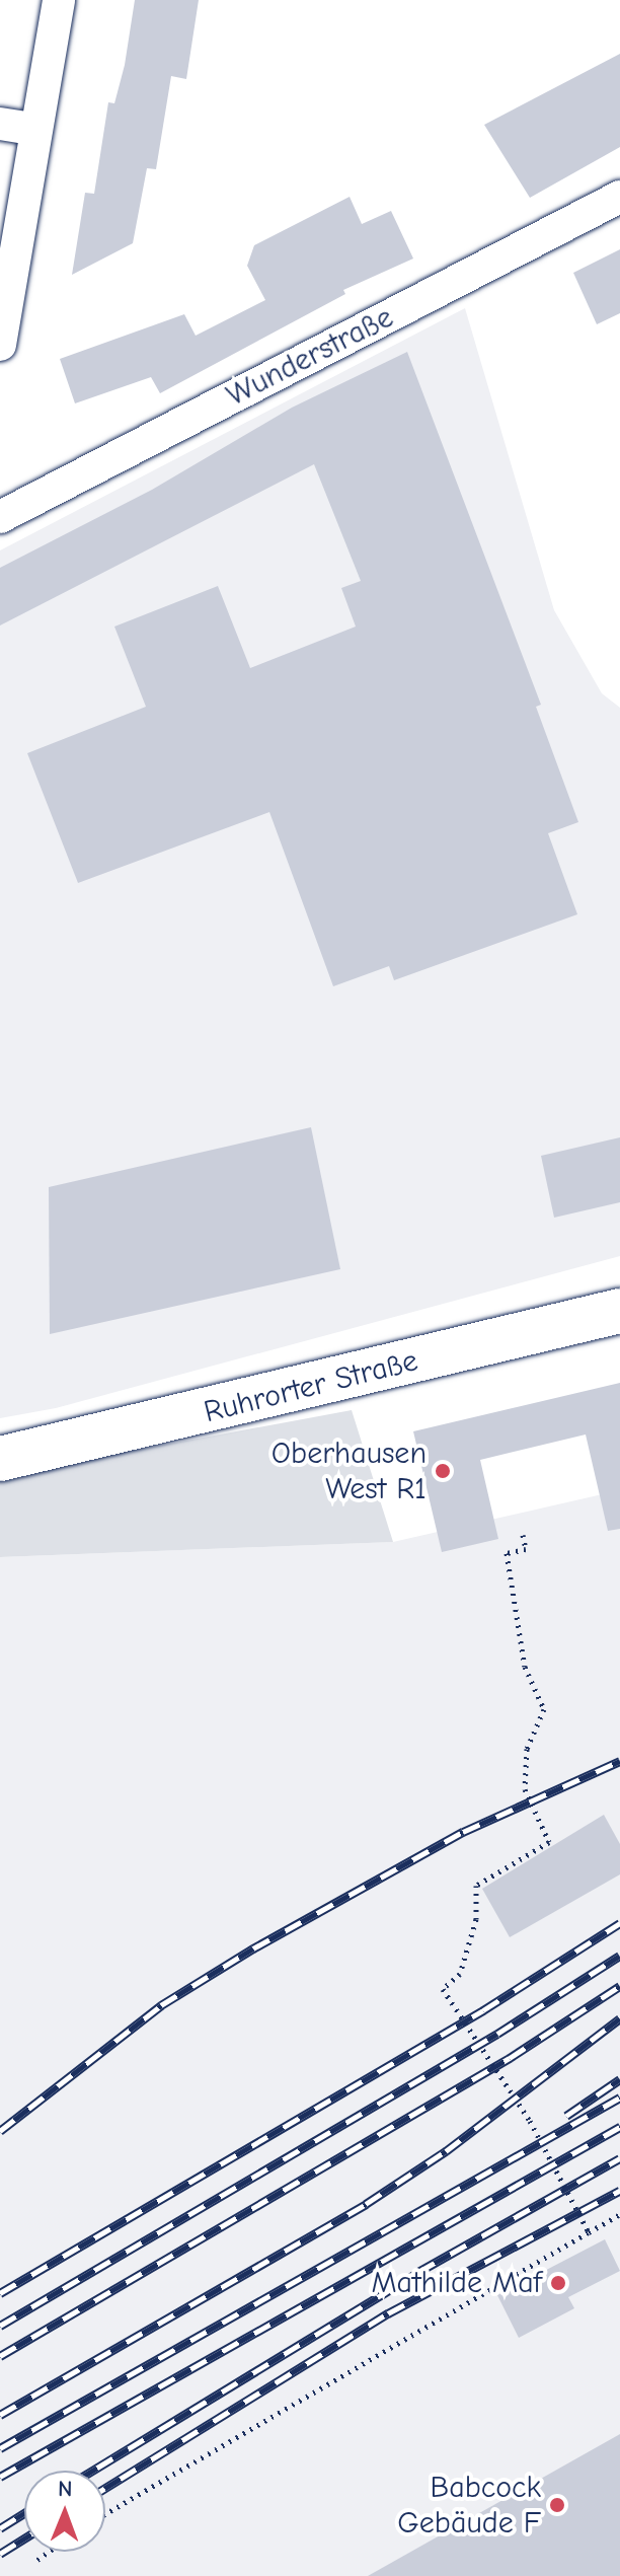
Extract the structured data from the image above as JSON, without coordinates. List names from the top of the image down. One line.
{"streets":{"main road":["Ruhrorter Straße"],"street":["Wunderstraße"]},"places":["Oberhausen West R1","Mathilde Maf","Babcock Gebäude F"],"north":"top"}
